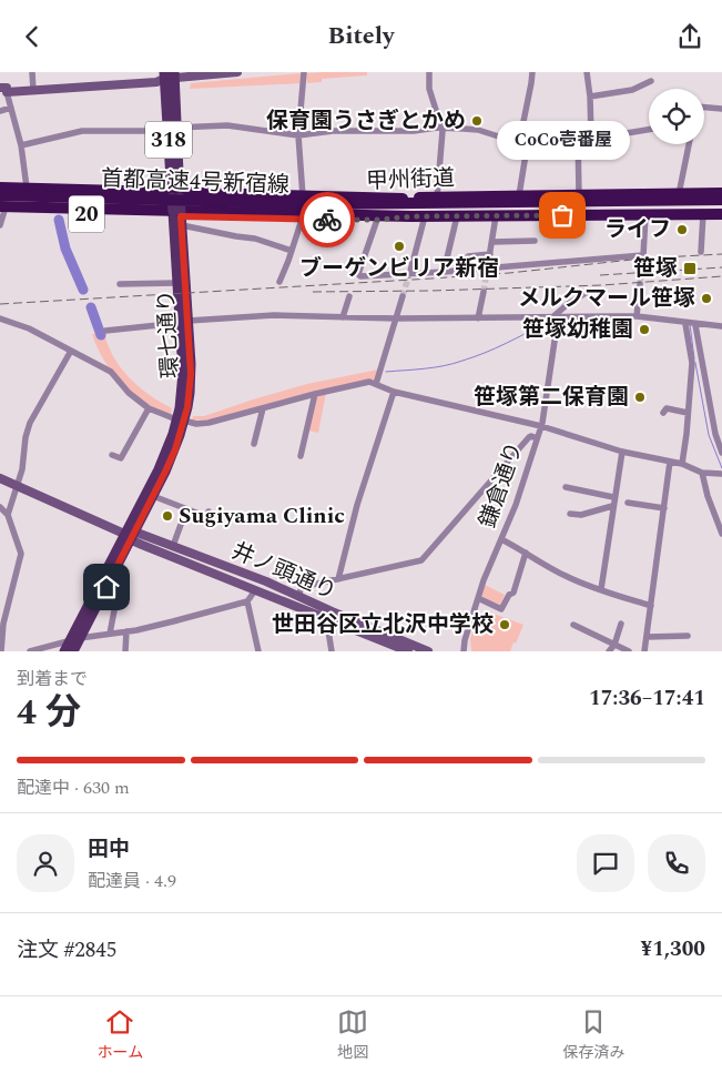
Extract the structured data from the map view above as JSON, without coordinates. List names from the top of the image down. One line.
{"streets":{"highway":["甲州街道","首都高速4号新宿線","20"],"main road":["318","環七通り","井ノ頭通り"],"street":["鎌倉通り"]},"crossings":[["甲州街道","首都高速4号新宿線"],["甲州街道","20"],["首都高速4号新宿線","20"],["20","環七通り"],["環七通り","井ノ頭通り"]],"places":{"other":["保育園うさぎとかめ","CoCo壱番屋","ライフ","ブーゲンビリア新宿","メルクマール笹塚","笹塚幼稚園","笹塚第二保育園","Sugiyama Clinic","世田谷区立北沢中学校"],"transit":["笹塚"]},"page":{"header":"Bitely","bubble":"CoCo壱番屋","heading":["4 分","到着まで","17:36–17:41"],"panel":["田中","配達員 · 4.9","注文 #2845","¥1,300"],"bar":"配達中 · 630 m","tabs":["ホーム","地図","保存済み"]}}
